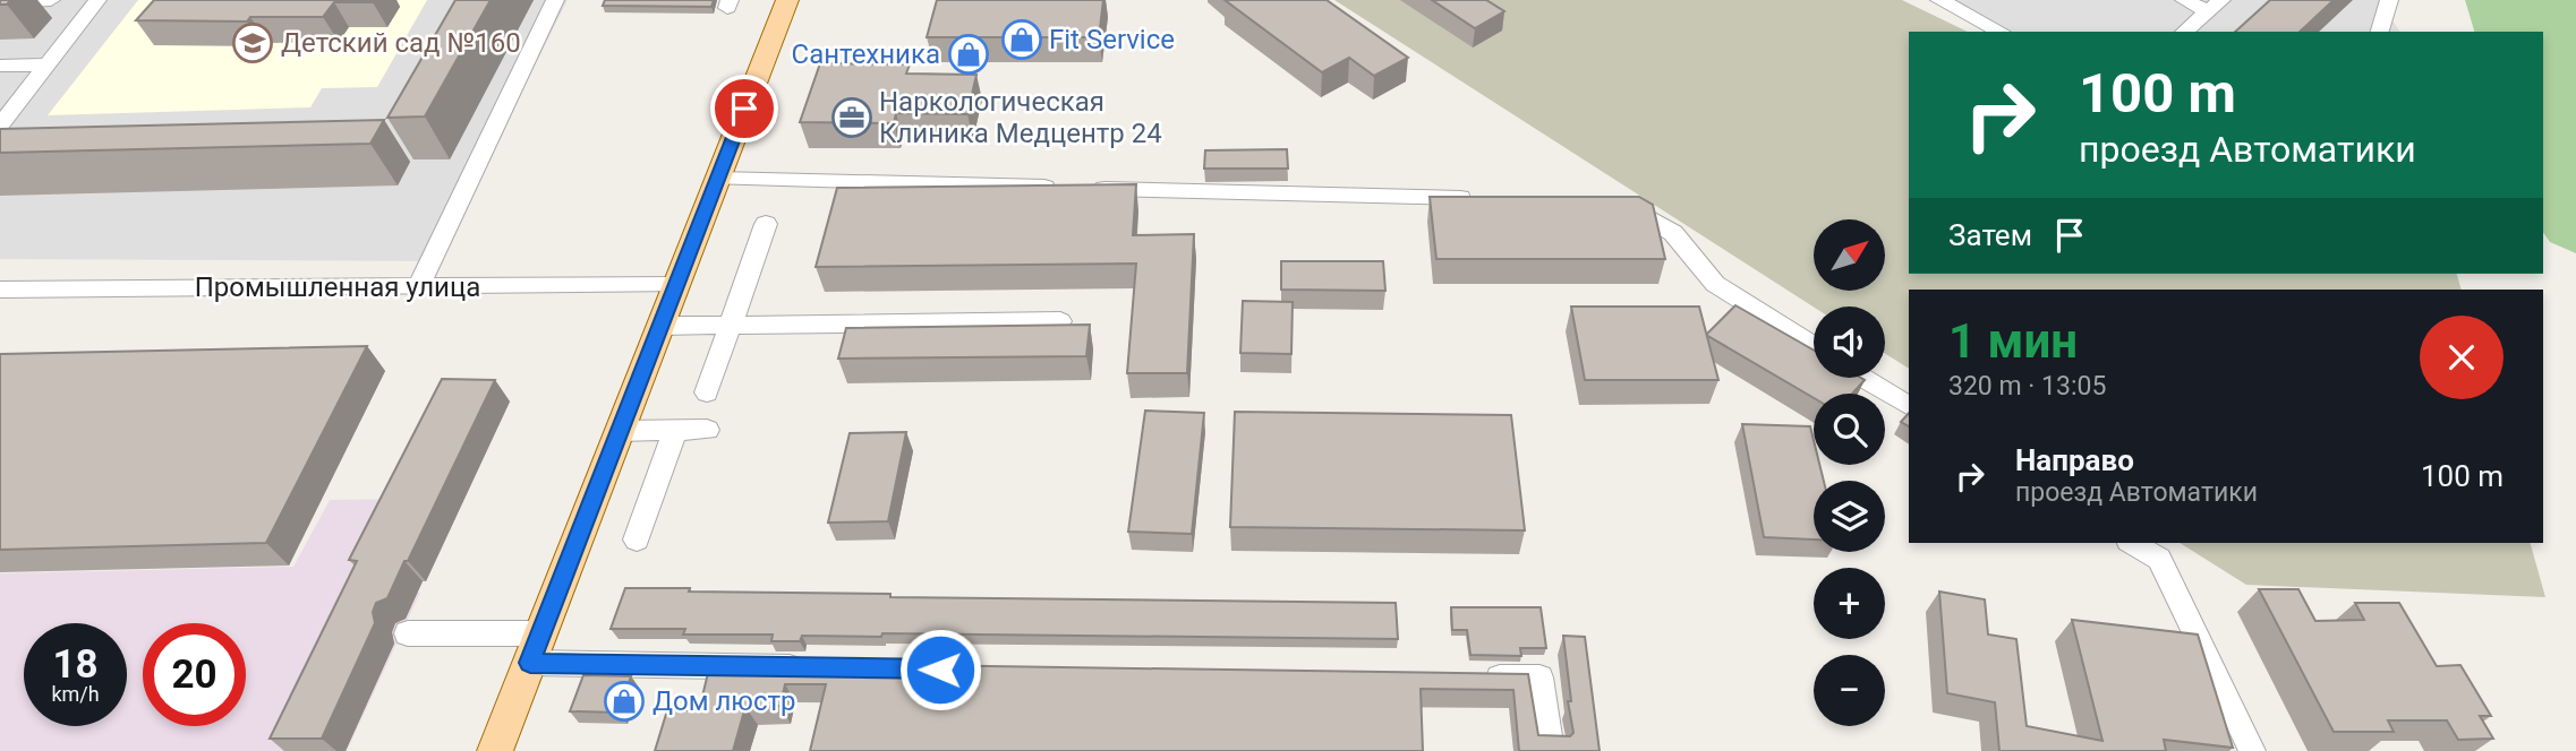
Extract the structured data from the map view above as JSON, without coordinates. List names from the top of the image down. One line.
{"streets":{"street":["Промышленная улица"]},"places":{"shop":["Fit Service","Сантехника","Дом люстр"],"school or university":["Детский сад №160"],"office":["Наркологическая Клиника Медцентр 24"]},"north":"top right","page":{"turn":["100 m","проезд Автоматики"],"then":"Затем","map_buttons":["+","−"],"heading":["1 мин","320 m · 13:05"],"list":[{"name":"Направо","note":"проезд Автоматики","value":"100 m"}],"speed":"18 km/h","limit":"20"}}
